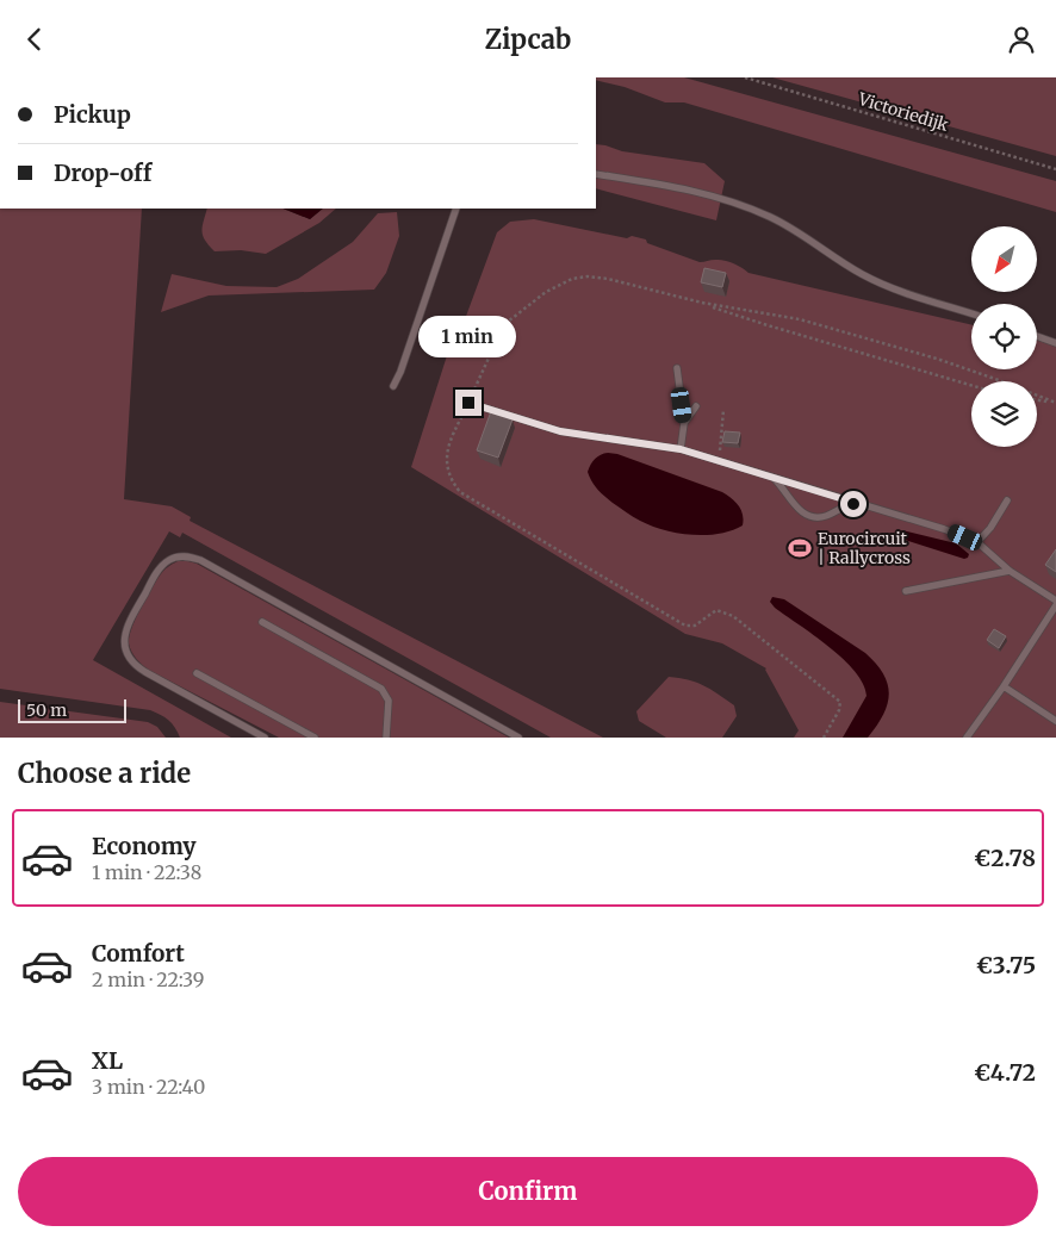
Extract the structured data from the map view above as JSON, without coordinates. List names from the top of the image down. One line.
{"streets":{"path":["Victoriedijk"]},"places":{"sports":["Eurocircuit | Rallycross"]},"scale_bar":"50 m","north":"bottom left","page":{"header":"Zipcab","banner":["Pickup","Drop-off"],"bubble":"1 min","scale":"50 m","heading":"Choose a ride","list":[{"name":"Economy","note":"1 min · 22:38","value":"€2.78"},{"name":"Comfort","note":"2 min · 22:39","value":"€3.75"},{"name":"XL","note":"3 min · 22:40","value":"€4.72"}],"buttons":"Confirm"}}
